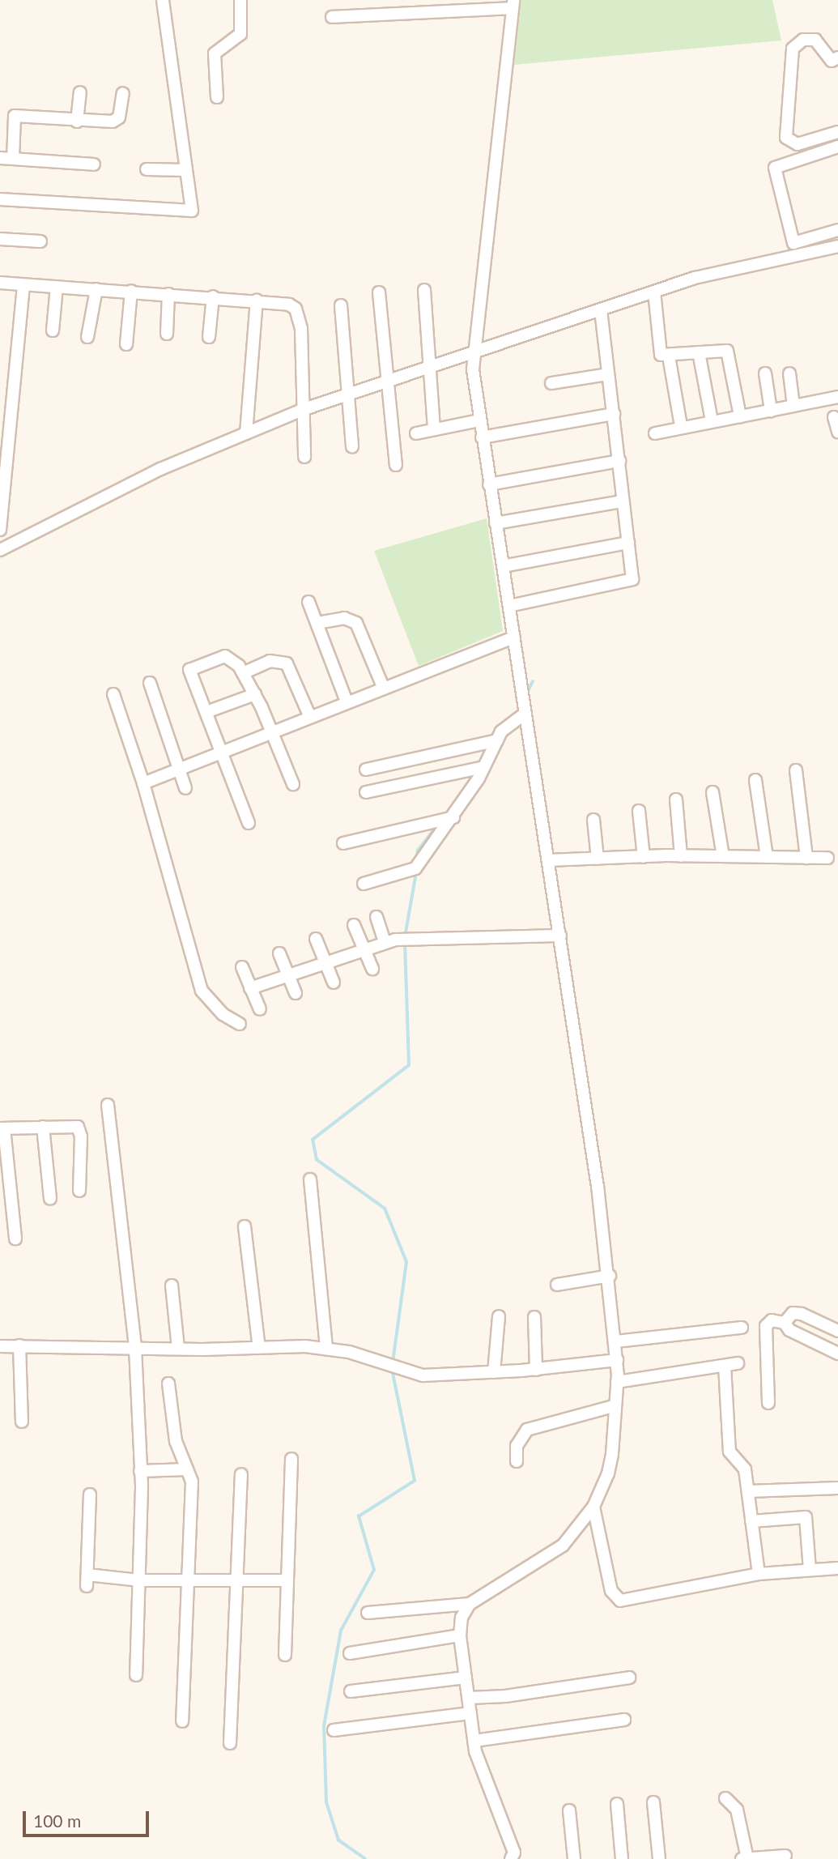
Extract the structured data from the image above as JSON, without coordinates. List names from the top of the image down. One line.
{"scale_bar":"100 m"}
